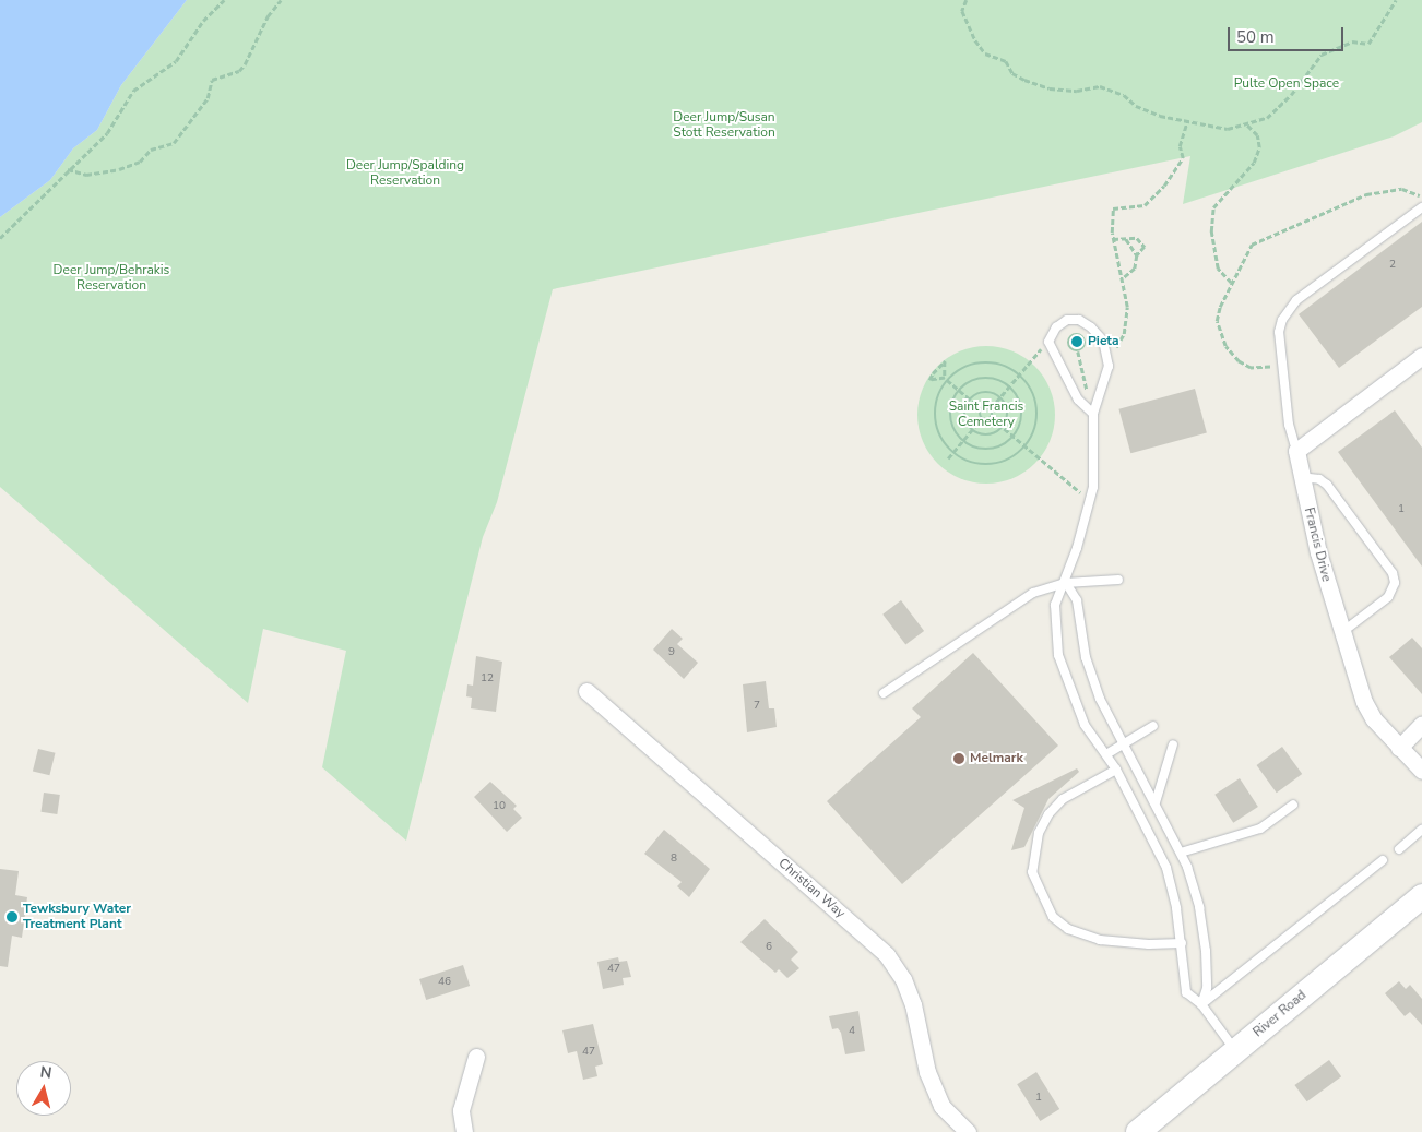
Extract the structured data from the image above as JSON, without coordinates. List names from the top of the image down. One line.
{"streets":{"main road":["River Road"],"street":["Francis Drive","Christian Way"]},"parks":["Pulte Open Space","Deer Jump/Susan Stott Reservation","Deer Jump/Spalding Reservation","Deer Jump/Behrakis Reservation","Saint Francis Cemetery"],"places":["Pieta","Melmark","Tewksbury Water Treatment Plant"],"house_numbers":["2","1","9","12","7","10","8","6","47","46","4","47","1"],"scale_bar":"50 m","north":"top"}
